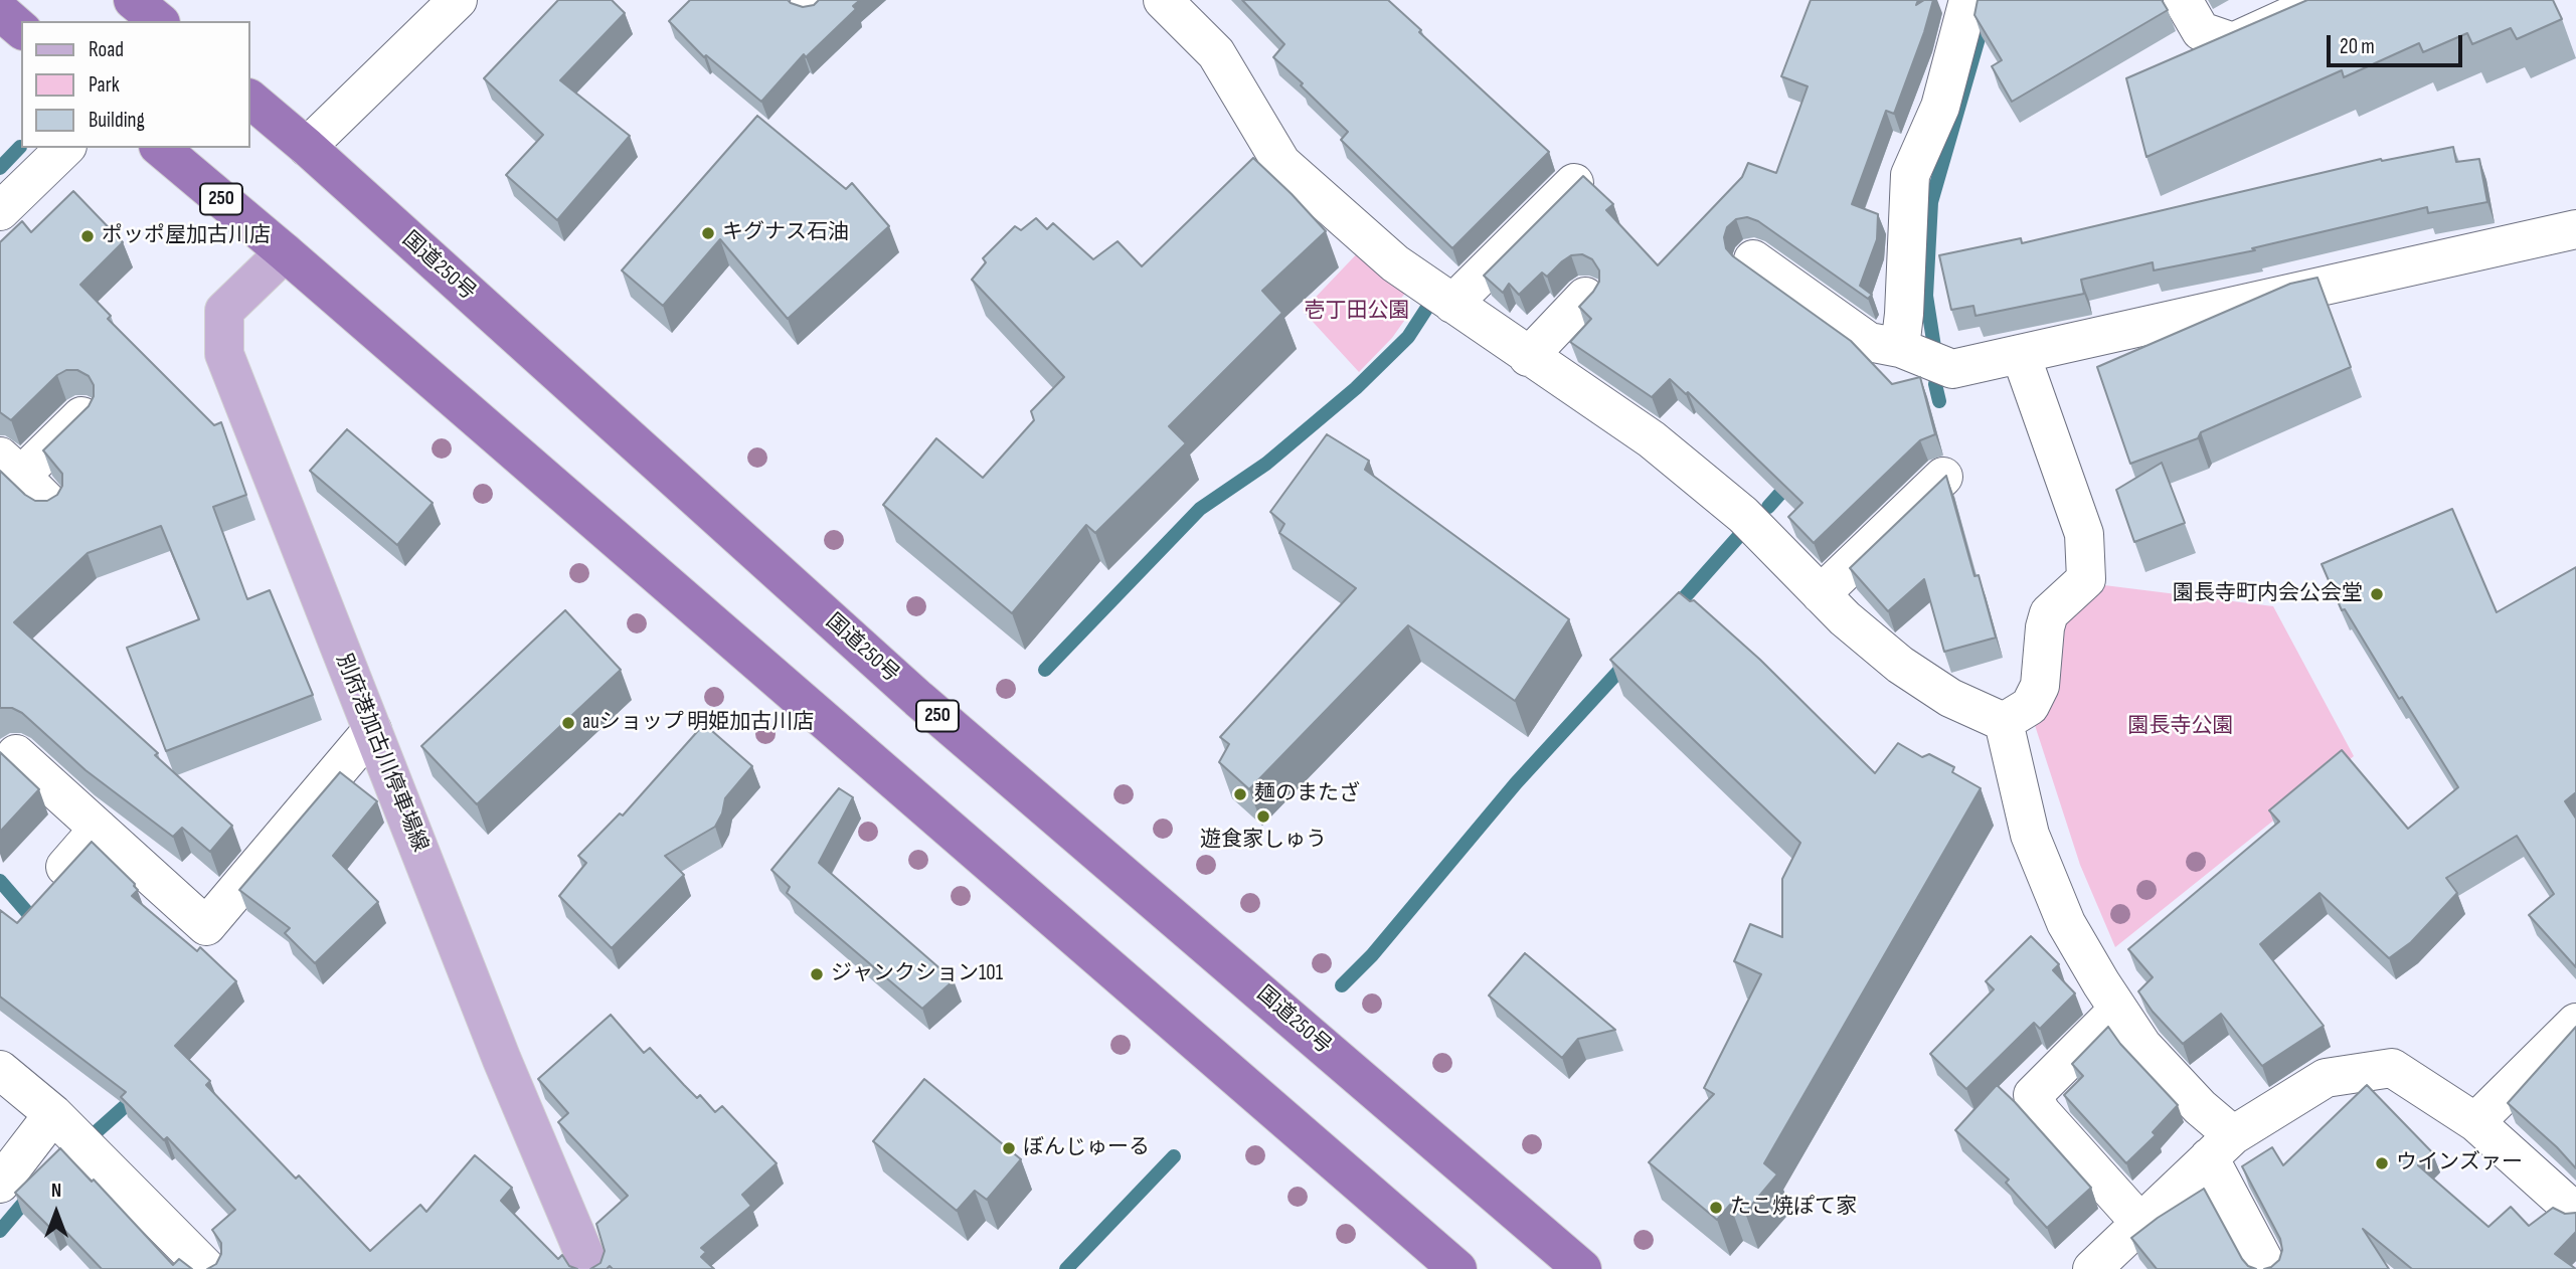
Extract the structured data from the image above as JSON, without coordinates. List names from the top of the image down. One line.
{"streets":{"highway":["250","国道250号"],"main road":["別府港加古川停車場線"]},"crossings":[["250","別府港加古川停車場線"]],"parks":["壱丁田公園","園長寺公園"],"places":["キグナス石油","ポッポ屋加古川店","園長寺町内会公会堂","auショップ 明姫加古川店","麺のまたざ","遊食家しゅう","ジャンクション101","ぼんじゅーる","ウインズァー","たこ焼ぽて家"],"legend":["Road","Park","Building"],"scale_bar":"20 m","north":"top"}
